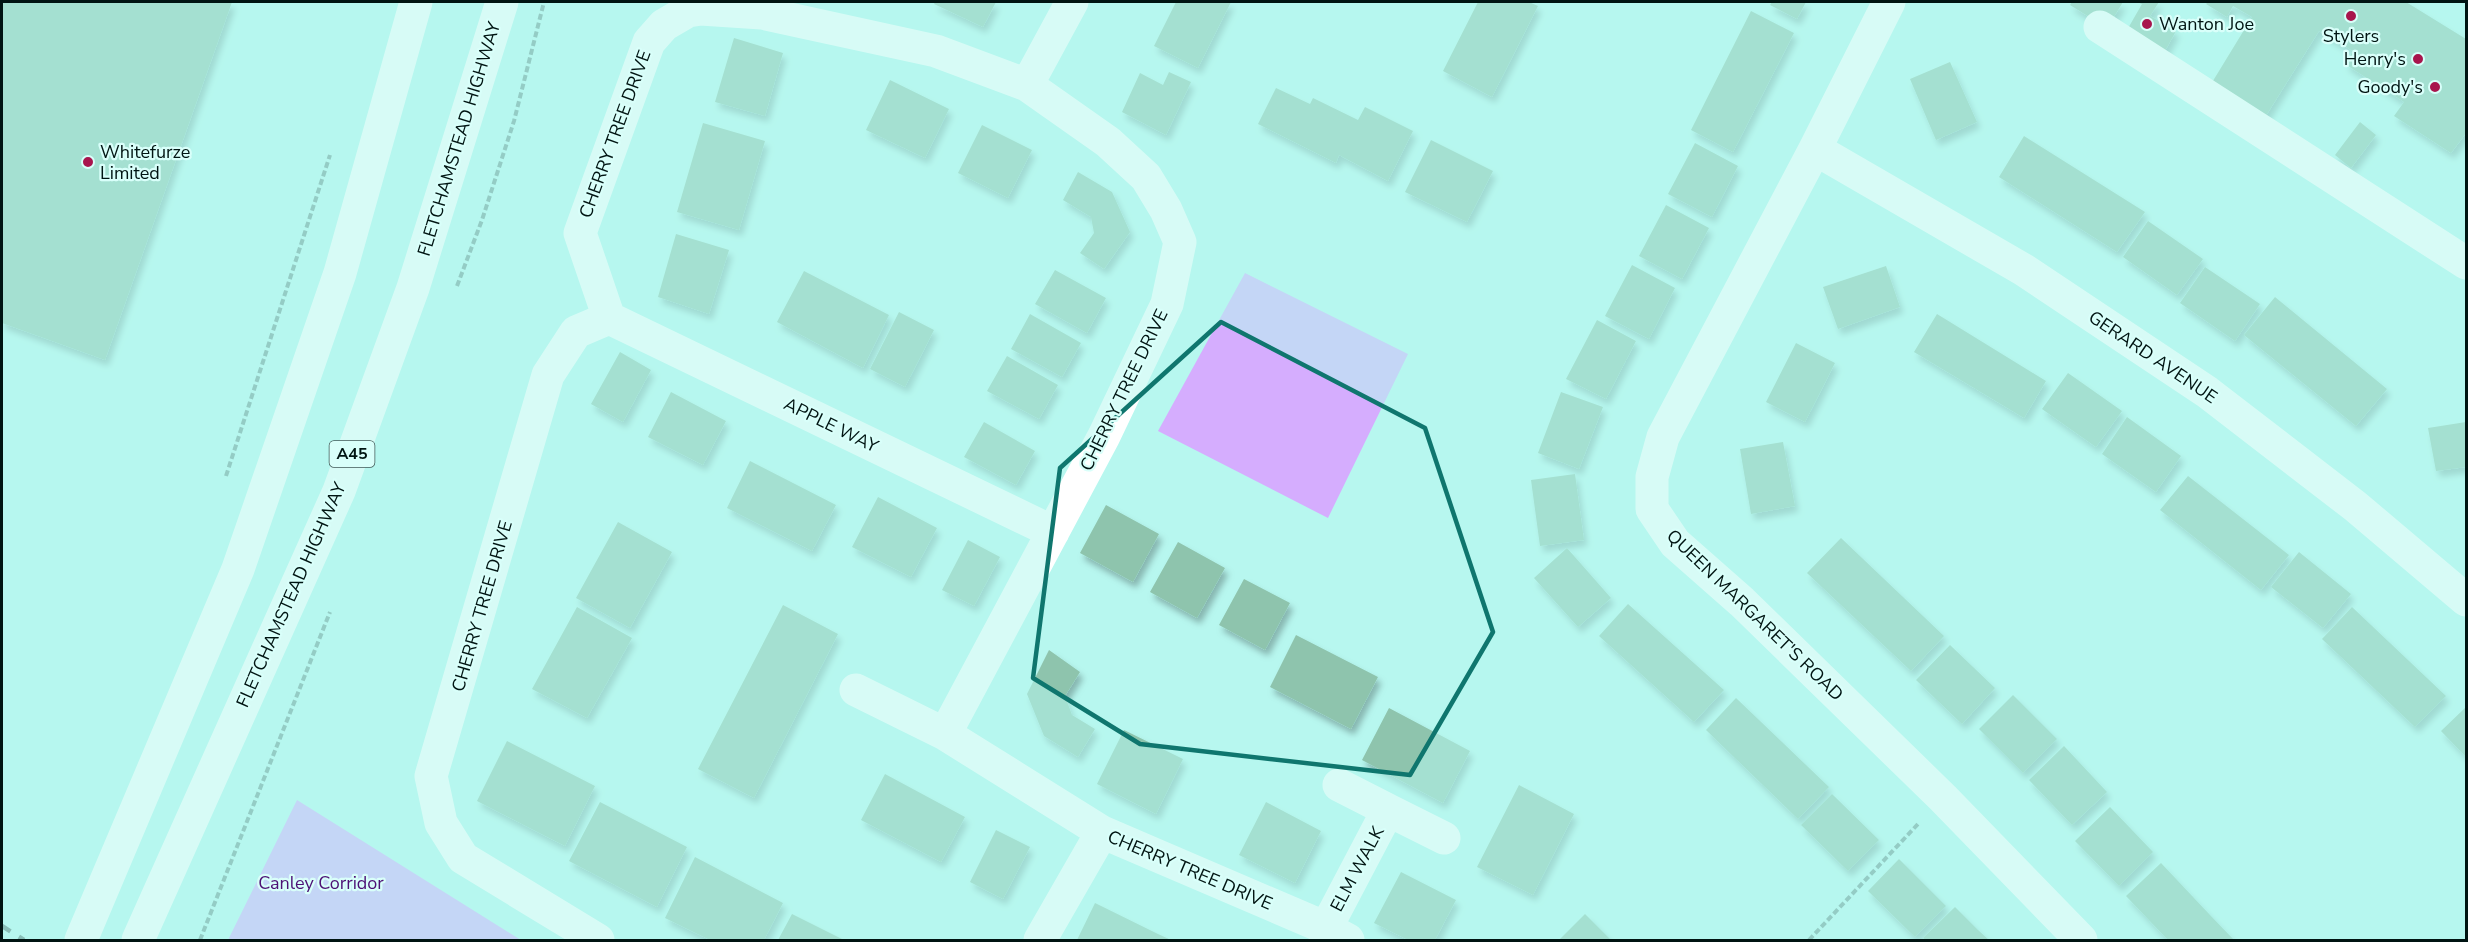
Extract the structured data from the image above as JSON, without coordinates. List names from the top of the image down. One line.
{"streets":{"main road":["CHERRY TREE DRIVE","FLETCHAMSTEAD HIGHWAY","GERARD AVENUE","APPLE WAY","A45","QUEEN MARGARET'S ROAD","ELM WALK"]},"crossings":[["CHERRY TREE DRIVE","APPLE WAY"],["CHERRY TREE DRIVE","ELM WALK"],["GERARD AVENUE","QUEEN MARGARET'S ROAD"]],"parks":["Canley Corridor"],"places":["Stylers","Wanton Joe","Henry's","Goody's","Whitefurze Limited"]}
